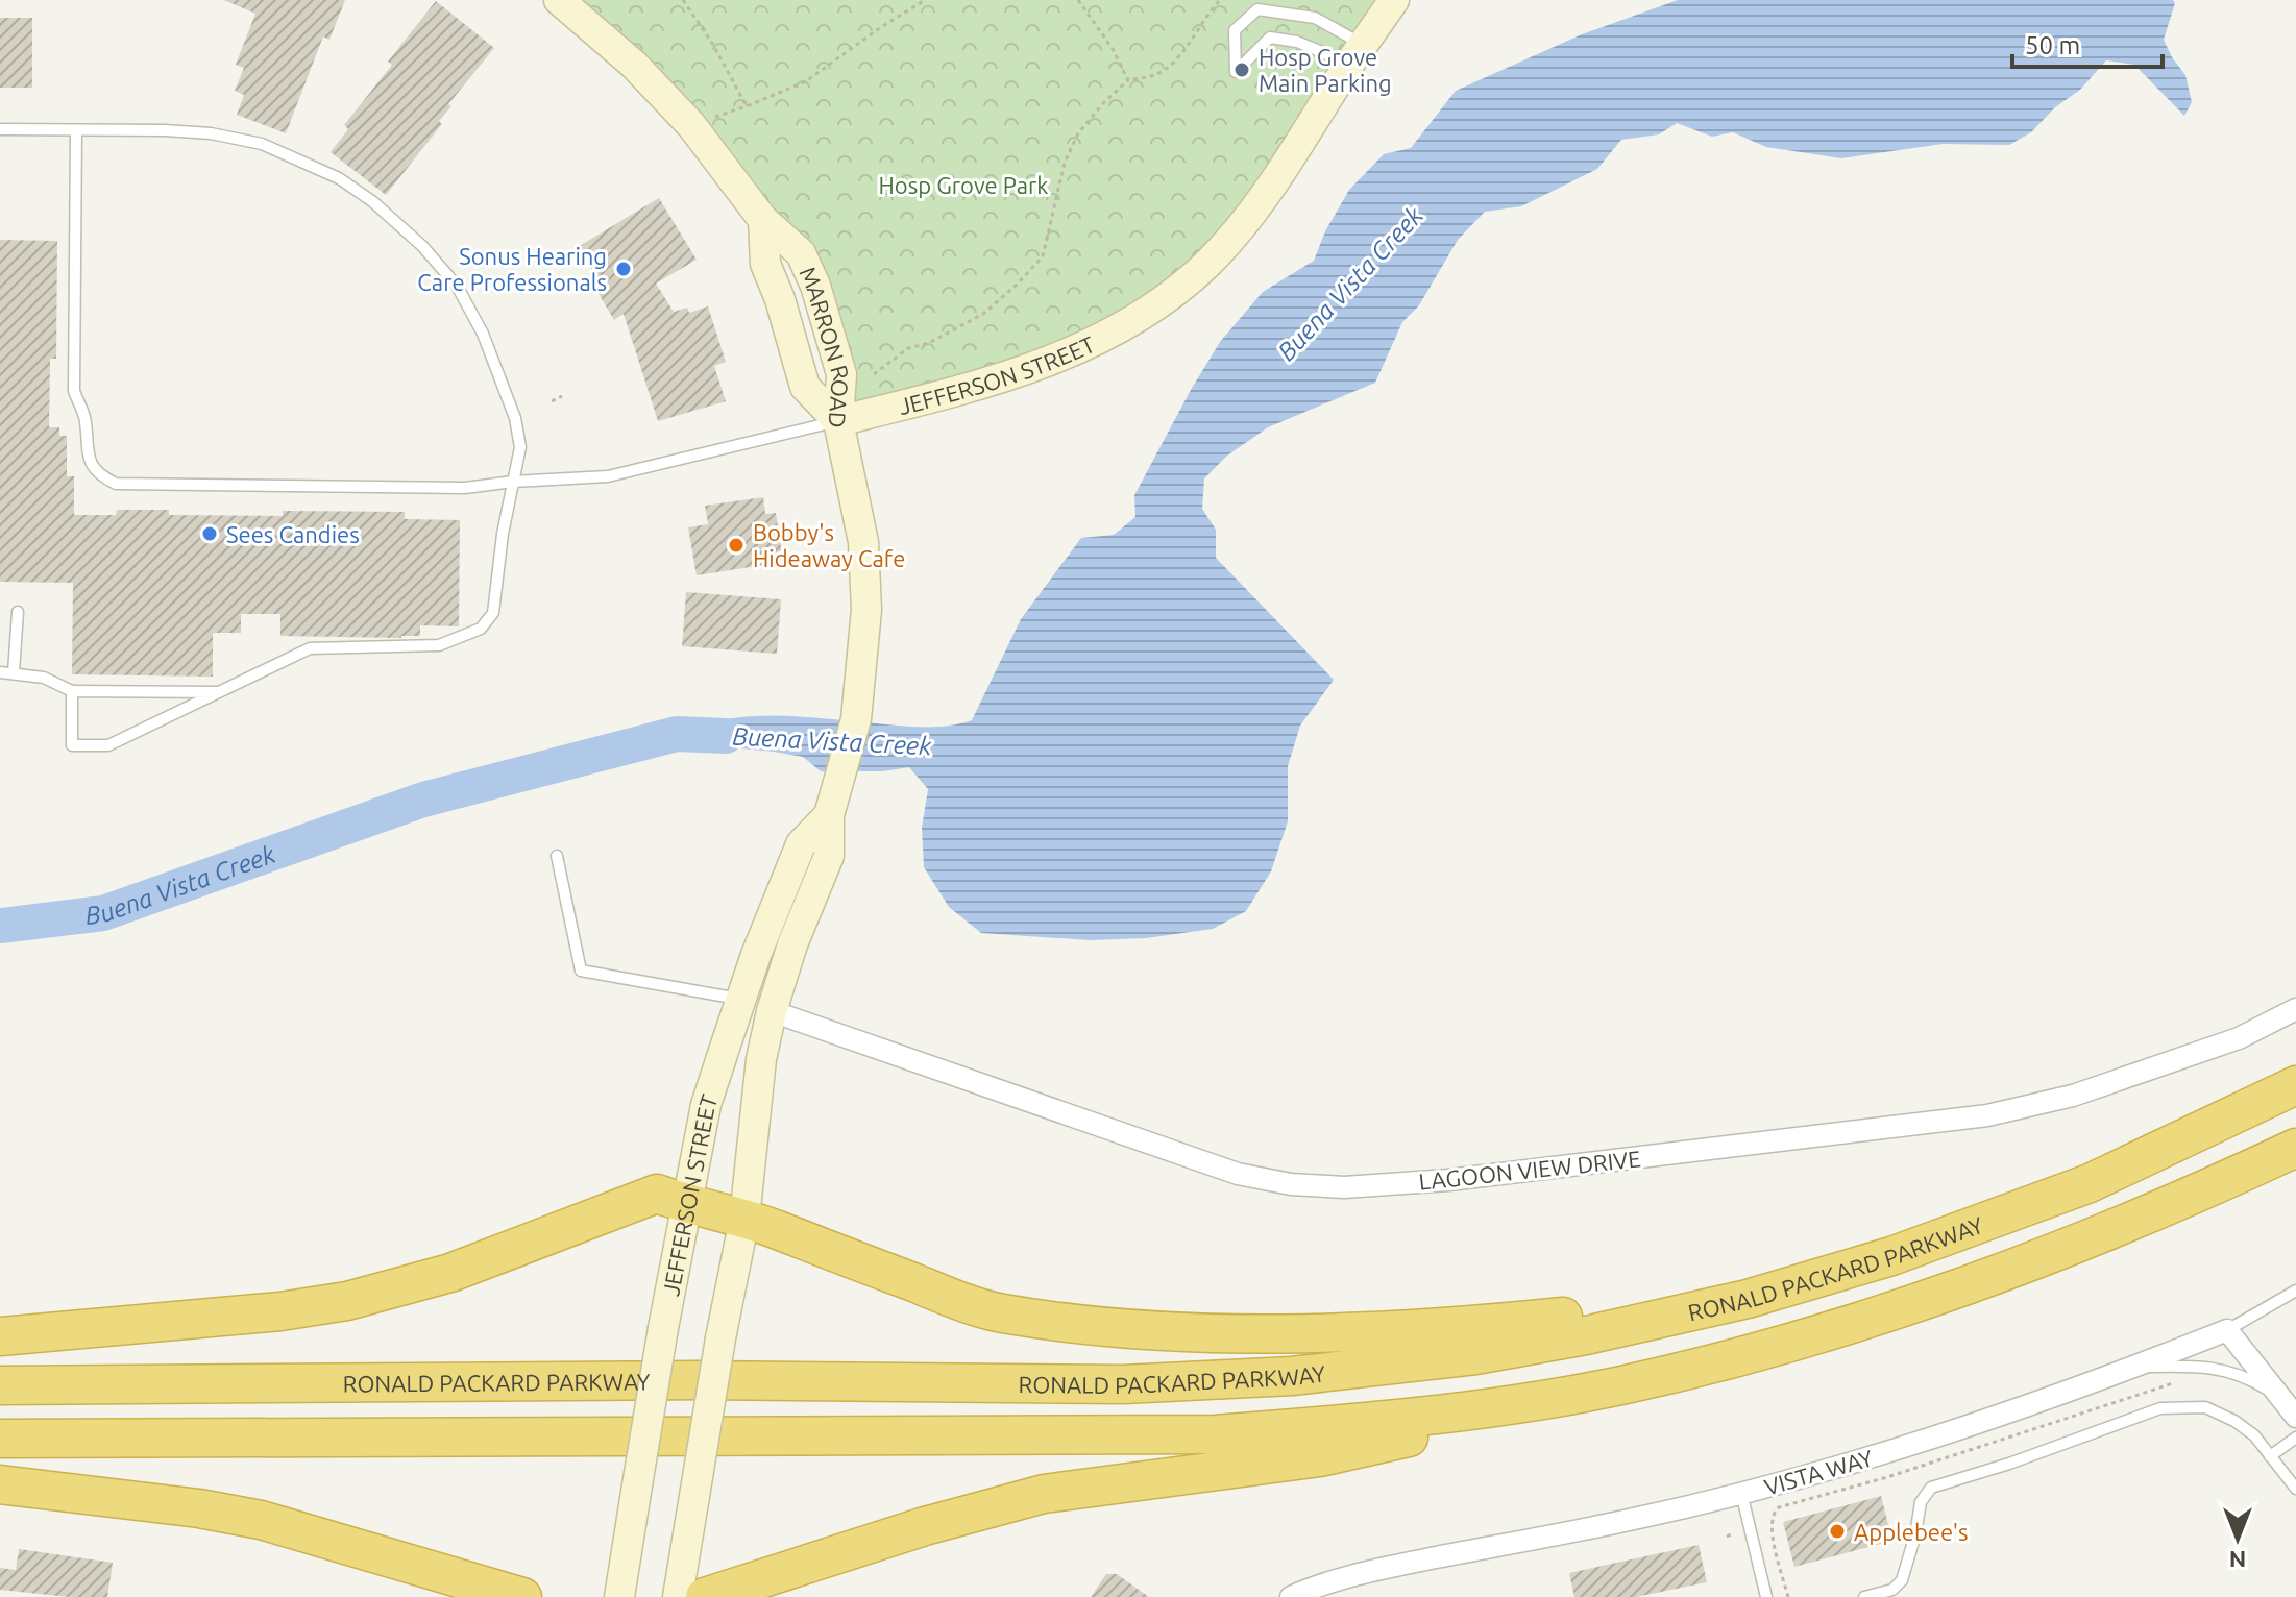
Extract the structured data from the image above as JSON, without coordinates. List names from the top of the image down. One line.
{"streets":{"highway":["RONALD PACKARD PARKWAY"],"main road":["MARRON ROAD","JEFFERSON STREET"],"street":["LAGOON VIEW DRIVE","VISTA WAY"]},"crossings":[["MARRON ROAD","JEFFERSON STREET"],["JEFFERSON STREET","LAGOON VIEW DRIVE"]],"water":["Buena Vista Creek"],"parks":["Hosp Grove Park"],"places":["Hosp Grove Main Parking","Sonus Hearing Care Professionals","Sees Candies","Bobby's Hideaway Cafe","Applebee's"],"scale_bar":"50 m","north":"bottom"}
